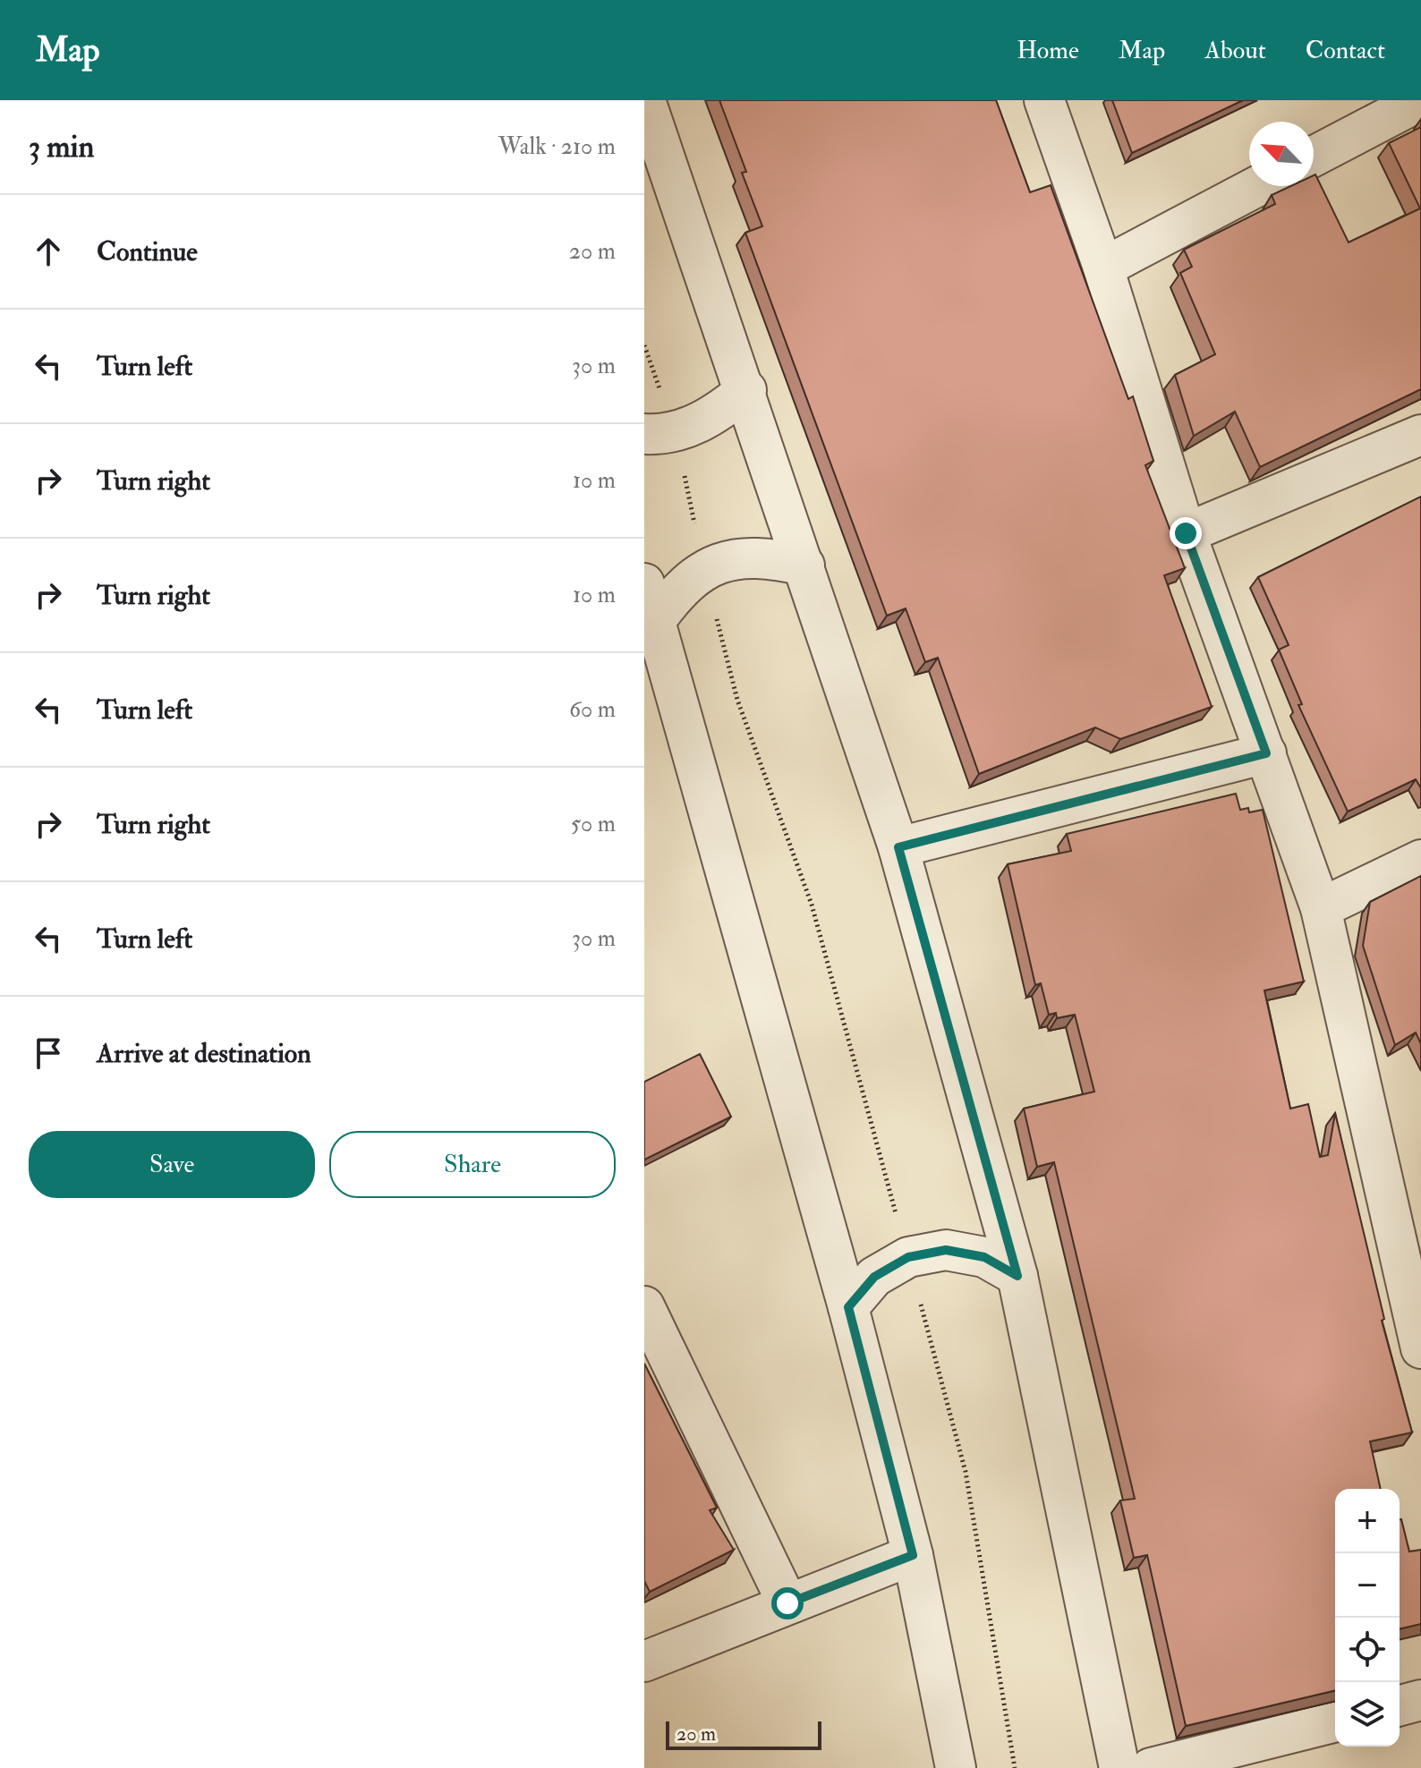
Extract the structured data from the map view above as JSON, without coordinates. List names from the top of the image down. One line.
{"scale_bar":"20 m","north":"top left","page":{"header":"Map","nav":["Home","Map","About","Contact"],"heading":["3 min","Walk · 210 m"],"list":[["Continue","20 m"],["Turn left","30 m"],["Turn right","10 m"],["Turn right","10 m"],["Turn left","60 m"],["Turn right","50 m"],["Turn left","30 m"],"Arrive at destination"],"buttons":["Save","Share"],"map_buttons":["+","−"],"scale":"20 m"}}
